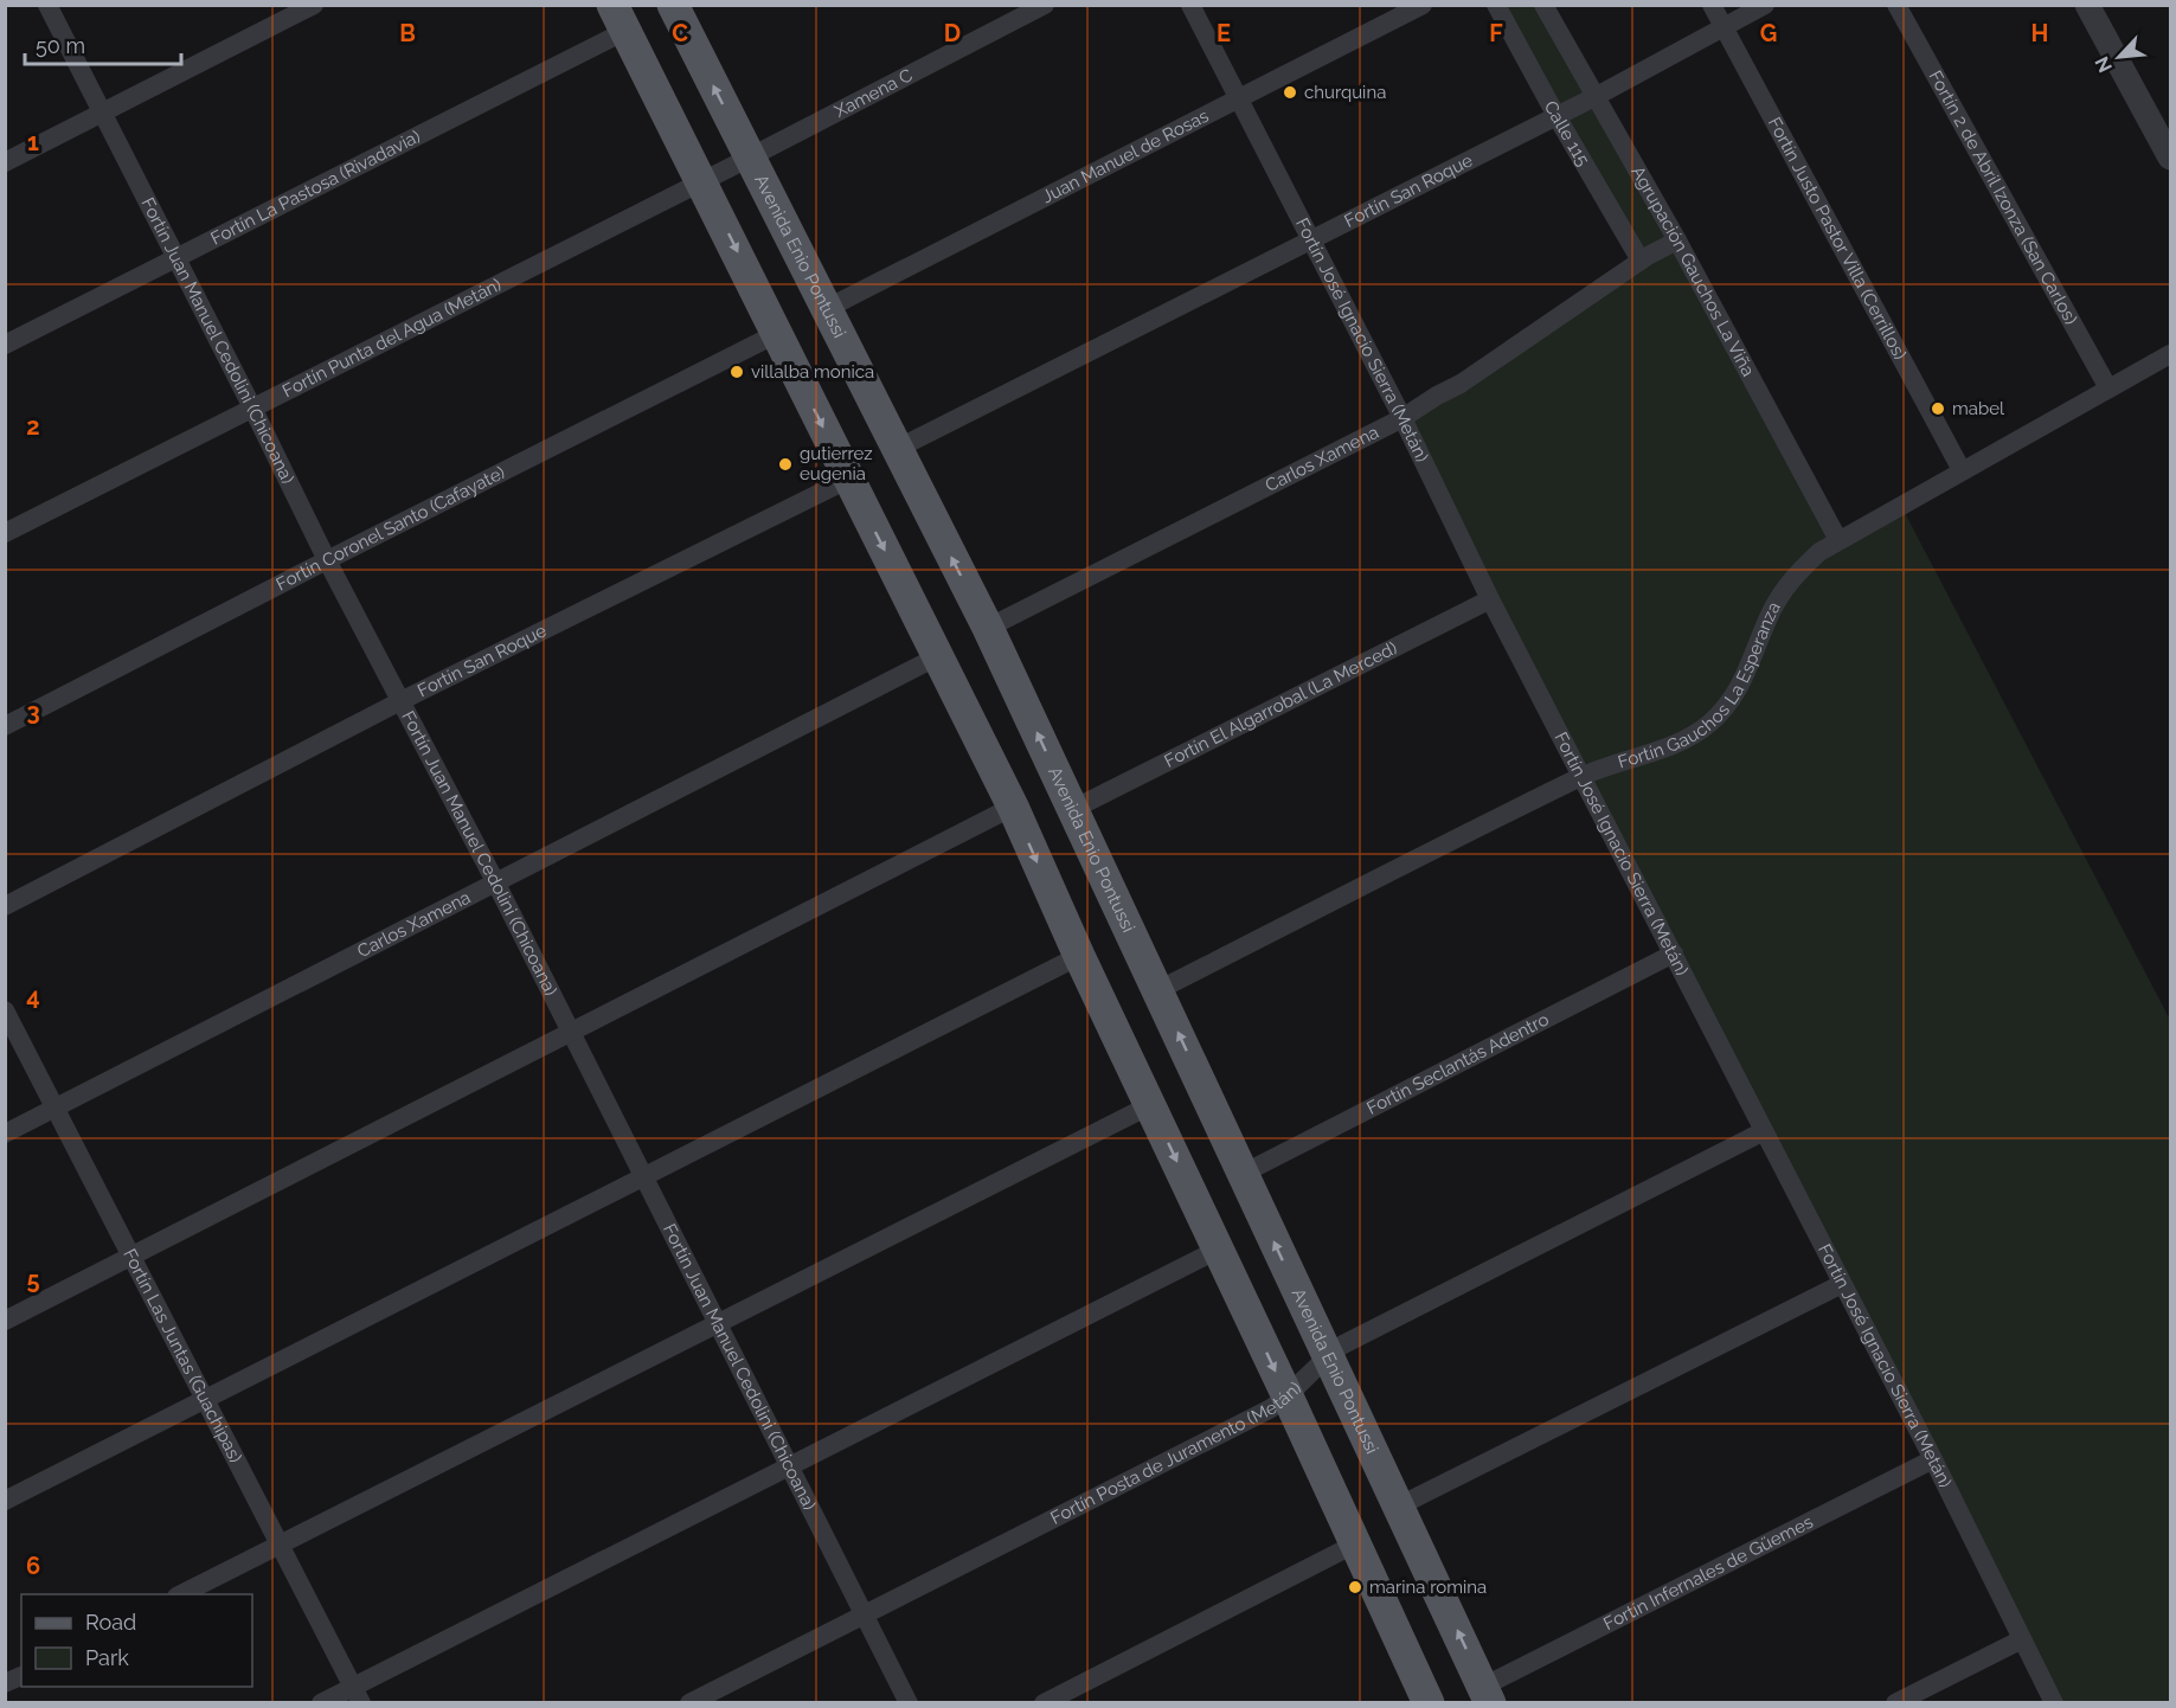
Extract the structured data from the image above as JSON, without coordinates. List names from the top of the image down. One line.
{"streets":{"main road":["Avenida Enio Pontussi"],"street":["Xamena C","Calle 115","Juan Manuel de Rosas","Fortín La Pastosa (Rivadavia)","Fortín San Roque","Fortín 2 de Abril Izonza (San Carlos)","Fortín Justo Pastor Villa (Cerrillos)","Agrupación Gauchos La Viña","Fortín Punta del Agua (Metán)","Fortín Juan Manuel Cedolini (Chicoana)","Fortín José Ignacio Sierra (Metán)","Carlos Xamena","Fortín Coronel Santo (Cafayate)","Fortín Gauchos La Esperanza","Fortín El Algarrobal (La Merced)","Fortín Seclantás Adentro","Fortín Las Juntas (Guachipas)","Fortín Posta de Juramento (Metán)","Fortín Infernales de Güemes"]},"crossings":[["Xamena C","Avenida Enio Pontussi"],["Xamena C","Fortín Punta del Agua (Metán)"],["Calle 115","Fortín San Roque"],["Calle 115","Carlos Xamena"],["Juan Manuel de Rosas","Avenida Enio Pontussi"],["Juan Manuel de Rosas","Fortín José Ignacio Sierra (Metán)"],["Fortín La Pastosa (Rivadavia)","Fortín Juan Manuel Cedolini (Chicoana)"],["Fortín San Roque","Fortín Justo Pastor Villa (Cerrillos)"],["Fortín San Roque","Avenida Enio Pontussi"],["Fortín San Roque","Agrupación Gauchos La Viña"],["Fortín San Roque","Fortín Juan Manuel Cedolini (Chicoana)"],["Fortín San Roque","Fortín José Ignacio Sierra (Metán)"],["Fortín 2 de Abril Izonza (San Carlos)","Fortín Gauchos La Esperanza"],["Fortín Justo Pastor Villa (Cerrillos)","Fortín Gauchos La Esperanza"],["Avenida Enio Pontussi","Carlos Xamena"],["Avenida Enio Pontussi","Fortín Gauchos La Esperanza"],["Avenida Enio Pontussi","Fortín El Algarrobal (La Merced)"],["Avenida Enio Pontussi","Fortín Seclantás Adentro"],["Avenida Enio Pontussi","Fortín Posta de Juramento (Metán)"],["Avenida Enio Pontussi","Fortín Infernales de Güemes"],["Agrupación Gauchos La Viña","Carlos Xamena"],["Agrupación Gauchos La Viña","Fortín Gauchos La Esperanza"],["Fortín Punta del Agua (Metán)","Fortín Juan Manuel Cedolini (Chicoana)"],["Fortín Juan Manuel Cedolini (Chicoana)","Carlos Xamena"],["Fortín Juan Manuel Cedolini (Chicoana)","Fortín Coronel Santo (Cafayate)"],["Fortín Juan Manuel Cedolini (Chicoana)","Fortín Posta de Juramento (Metán)"],["Fortín José Ignacio Sierra (Metán)","Carlos Xamena"],["Fortín José Ignacio Sierra (Metán)","Fortín Gauchos La Esperanza"],["Fortín José Ignacio Sierra (Metán)","Fortín El Algarrobal (La Merced)"],["Fortín José Ignacio Sierra (Metán)","Fortín Seclantás Adentro"],["Fortín José Ignacio Sierra (Metán)","Fortín Posta de Juramento (Metán)"],["Fortín José Ignacio Sierra (Metán)","Fortín Infernales de Güemes"],["Carlos Xamena","Fortín Las Juntas (Guachipas)"]],"places":["churquina","villalba monica","mabel","gutierrez eugenia","marina romina"],"legend":["Road","Park"],"scale_bar":"50 m","north":"bottom left","grid":{"columns":["B","C","D","E","F","G","H"],"rows":["1","2","3","4","5","6"]}}
